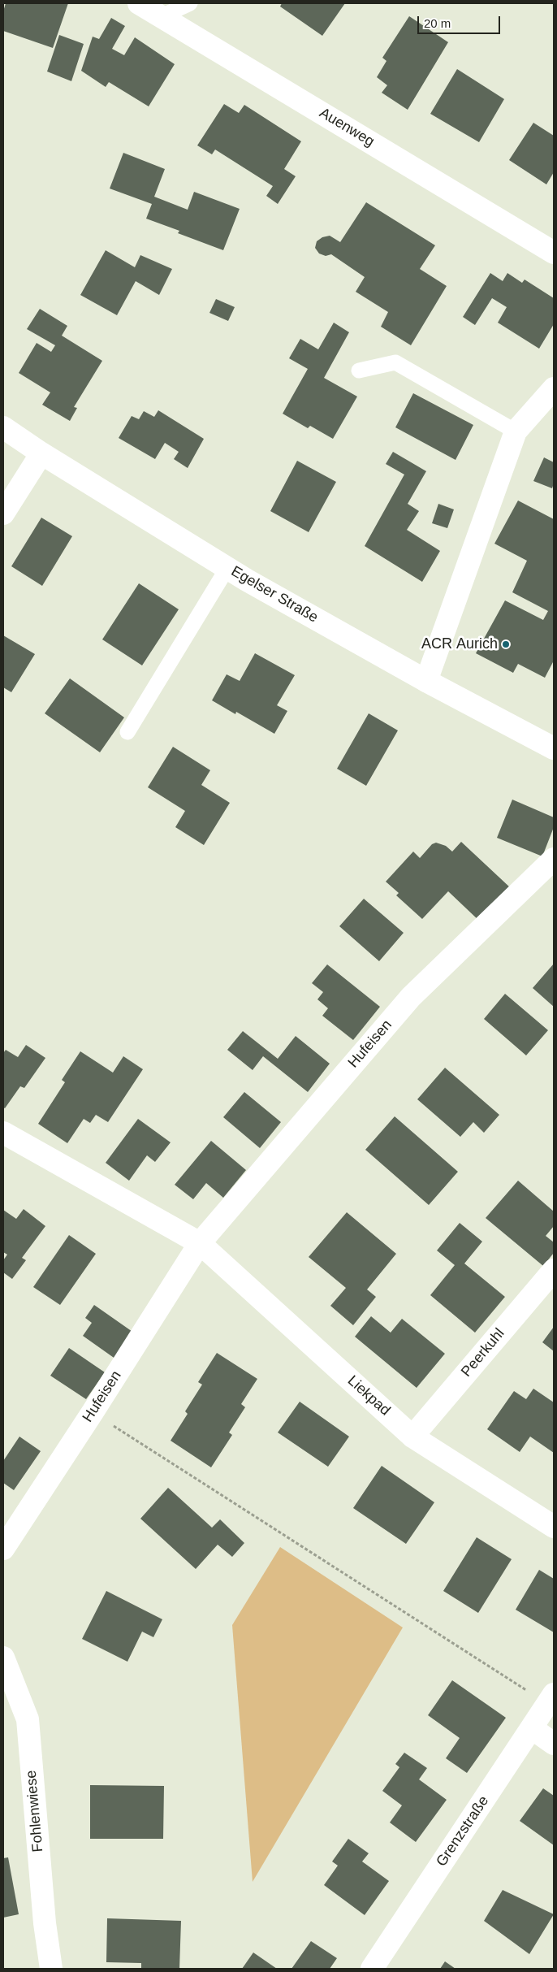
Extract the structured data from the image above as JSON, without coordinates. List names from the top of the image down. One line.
{"streets":{"street":["Auenweg","Egelser Straße","Hufeisen","Peerkuhl","Liekpad","Fohlenwiese","Grenzstraße"]},"crossings":[["Hufeisen","Liekpad"],["Peerkuhl","Liekpad"]],"places":["ACR Aurich"],"scale_bar":"20 m"}
